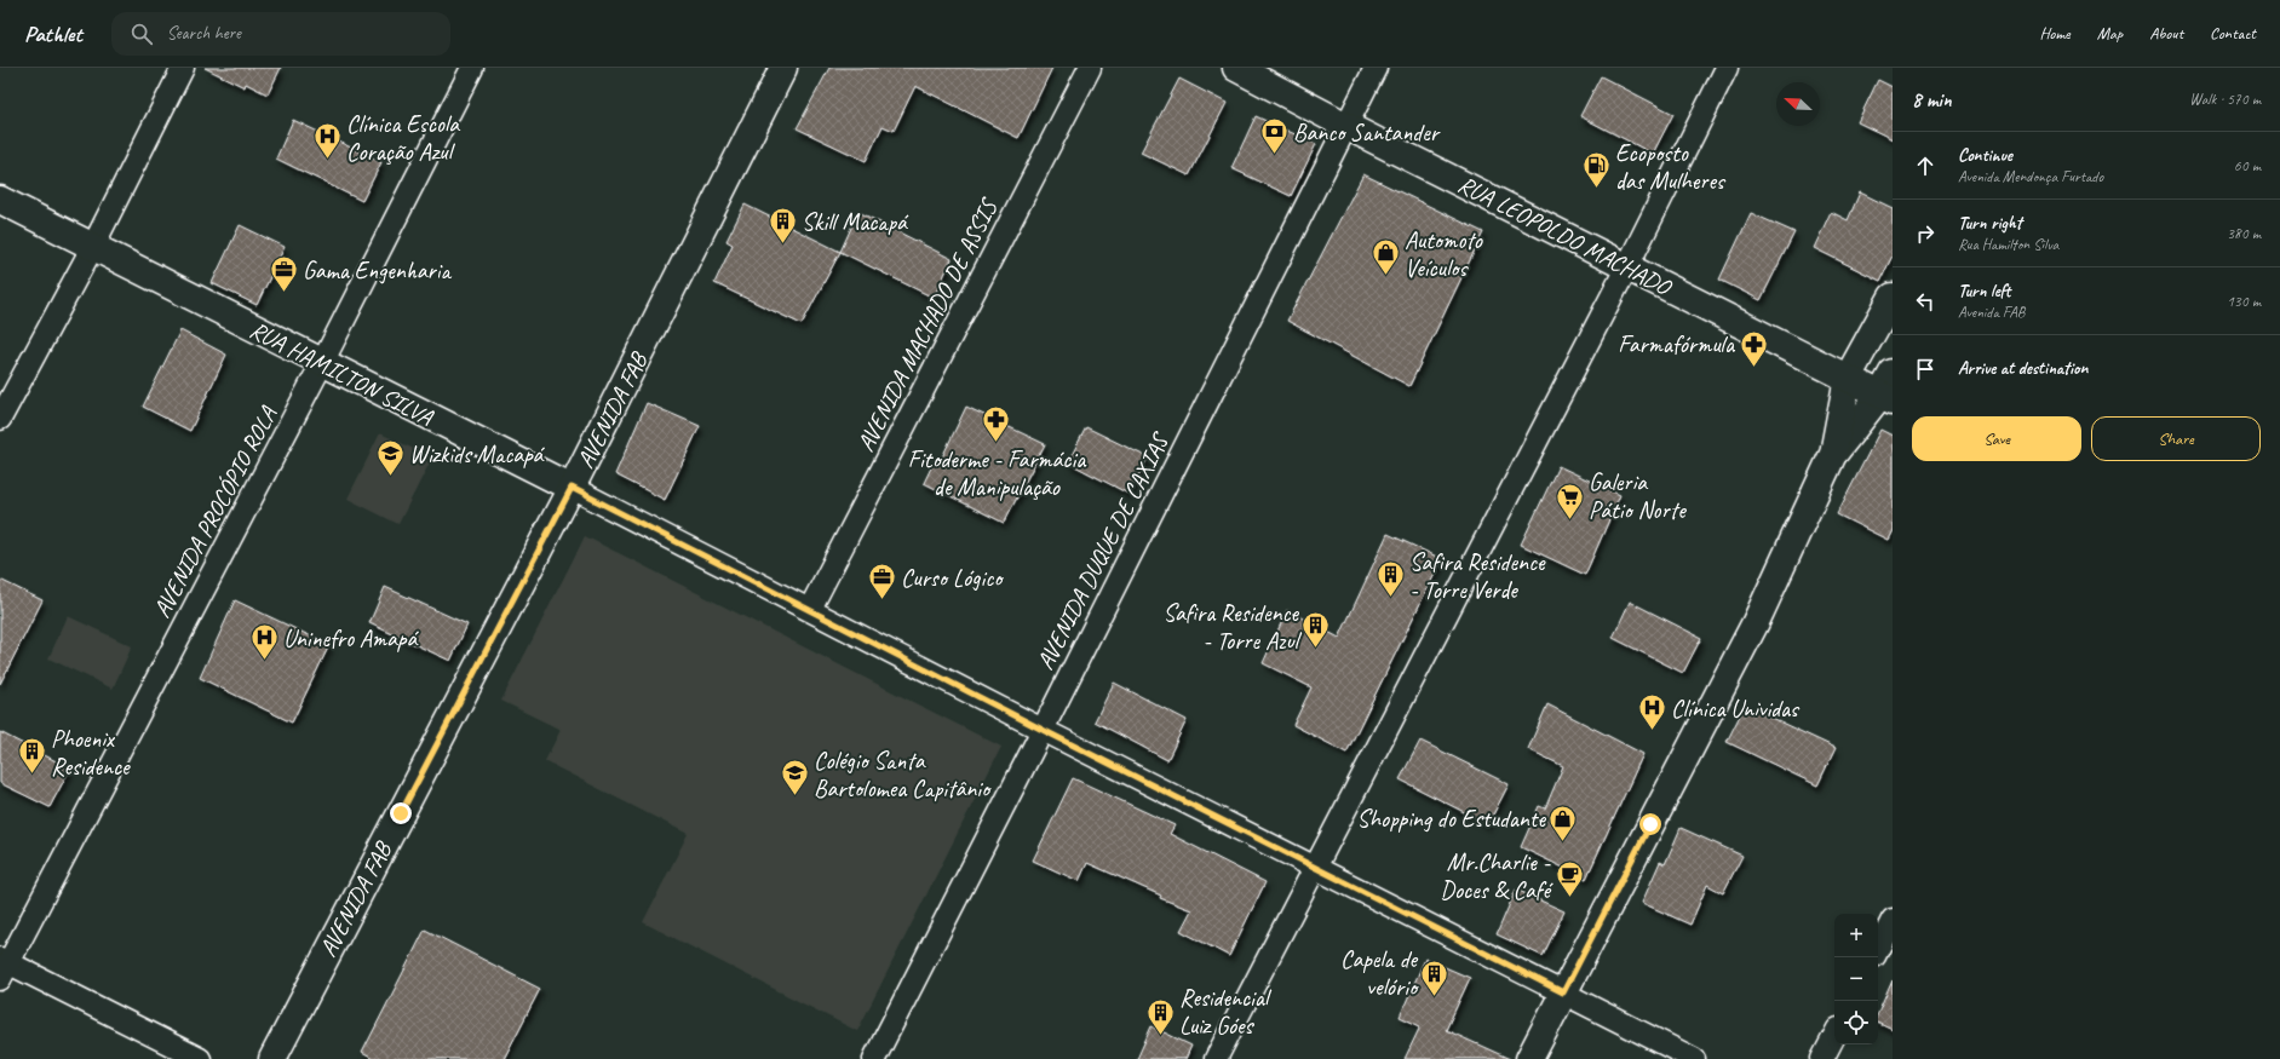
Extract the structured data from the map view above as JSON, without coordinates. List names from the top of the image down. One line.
{"streets":{"main road":["RUA LEOPOLDO MACHADO","RUA HAMILTON SILVA","AVENIDA FAB"],"street":["AVENIDA MACHADO DE ASSIS","AVENIDA PROCÓPIO ROLA","AVENIDA DUQUE DE CAXIAS"]},"crossings":[["RUA LEOPOLDO MACHADO","AVENIDA DUQUE DE CAXIAS"],["AVENIDA MACHADO DE ASSIS","RUA HAMILTON SILVA"],["RUA HAMILTON SILVA","AVENIDA FAB"],["RUA HAMILTON SILVA","AVENIDA PROCÓPIO ROLA"],["RUA HAMILTON SILVA","AVENIDA DUQUE DE CAXIAS"]],"places":{"bank":["Banco Santander"],"hospital":["Clínica Escola Coração Azul","Uninefro Amapá","Clínica Unividas"],"fuel station":["Ecoposto das Mulheres"],"building":["Skill Macapá","Safira Residence - Torre Verde","Safira Residence - Torre Azul","Phoenix Residence","Capela de velório","Residencial Luiz Góes"],"shop":["Automoto Veículos","Shopping do Estudante"],"office":["Gama Engenharia","Curso Lógico"],"pharmacy":["Farmafórmula","Fitoderme - Farmácia de Manipulação"],"school or university":["Wizkids Macapá","Colégio Santa Bartolomea Capitânio"],"supermarket":["Galeria Pátio Norte"],"cafe":["Mr.Charlie - Doces & Café"]},"north":"top left","page":{"header":"Pathlet","search":"Search here","nav":["Home","Map","About","Contact"],"heading":["8 min","Walk · 570 m"],"list":[["Continue","Avenida Mendonça Furtado","60 m"],["Turn right","Rua Hamilton Silva","380 m"],["Turn left","Avenida FAB","130 m"],"Arrive at destination"],"buttons":["Save","Share"],"map_buttons":["+","−"]}}
